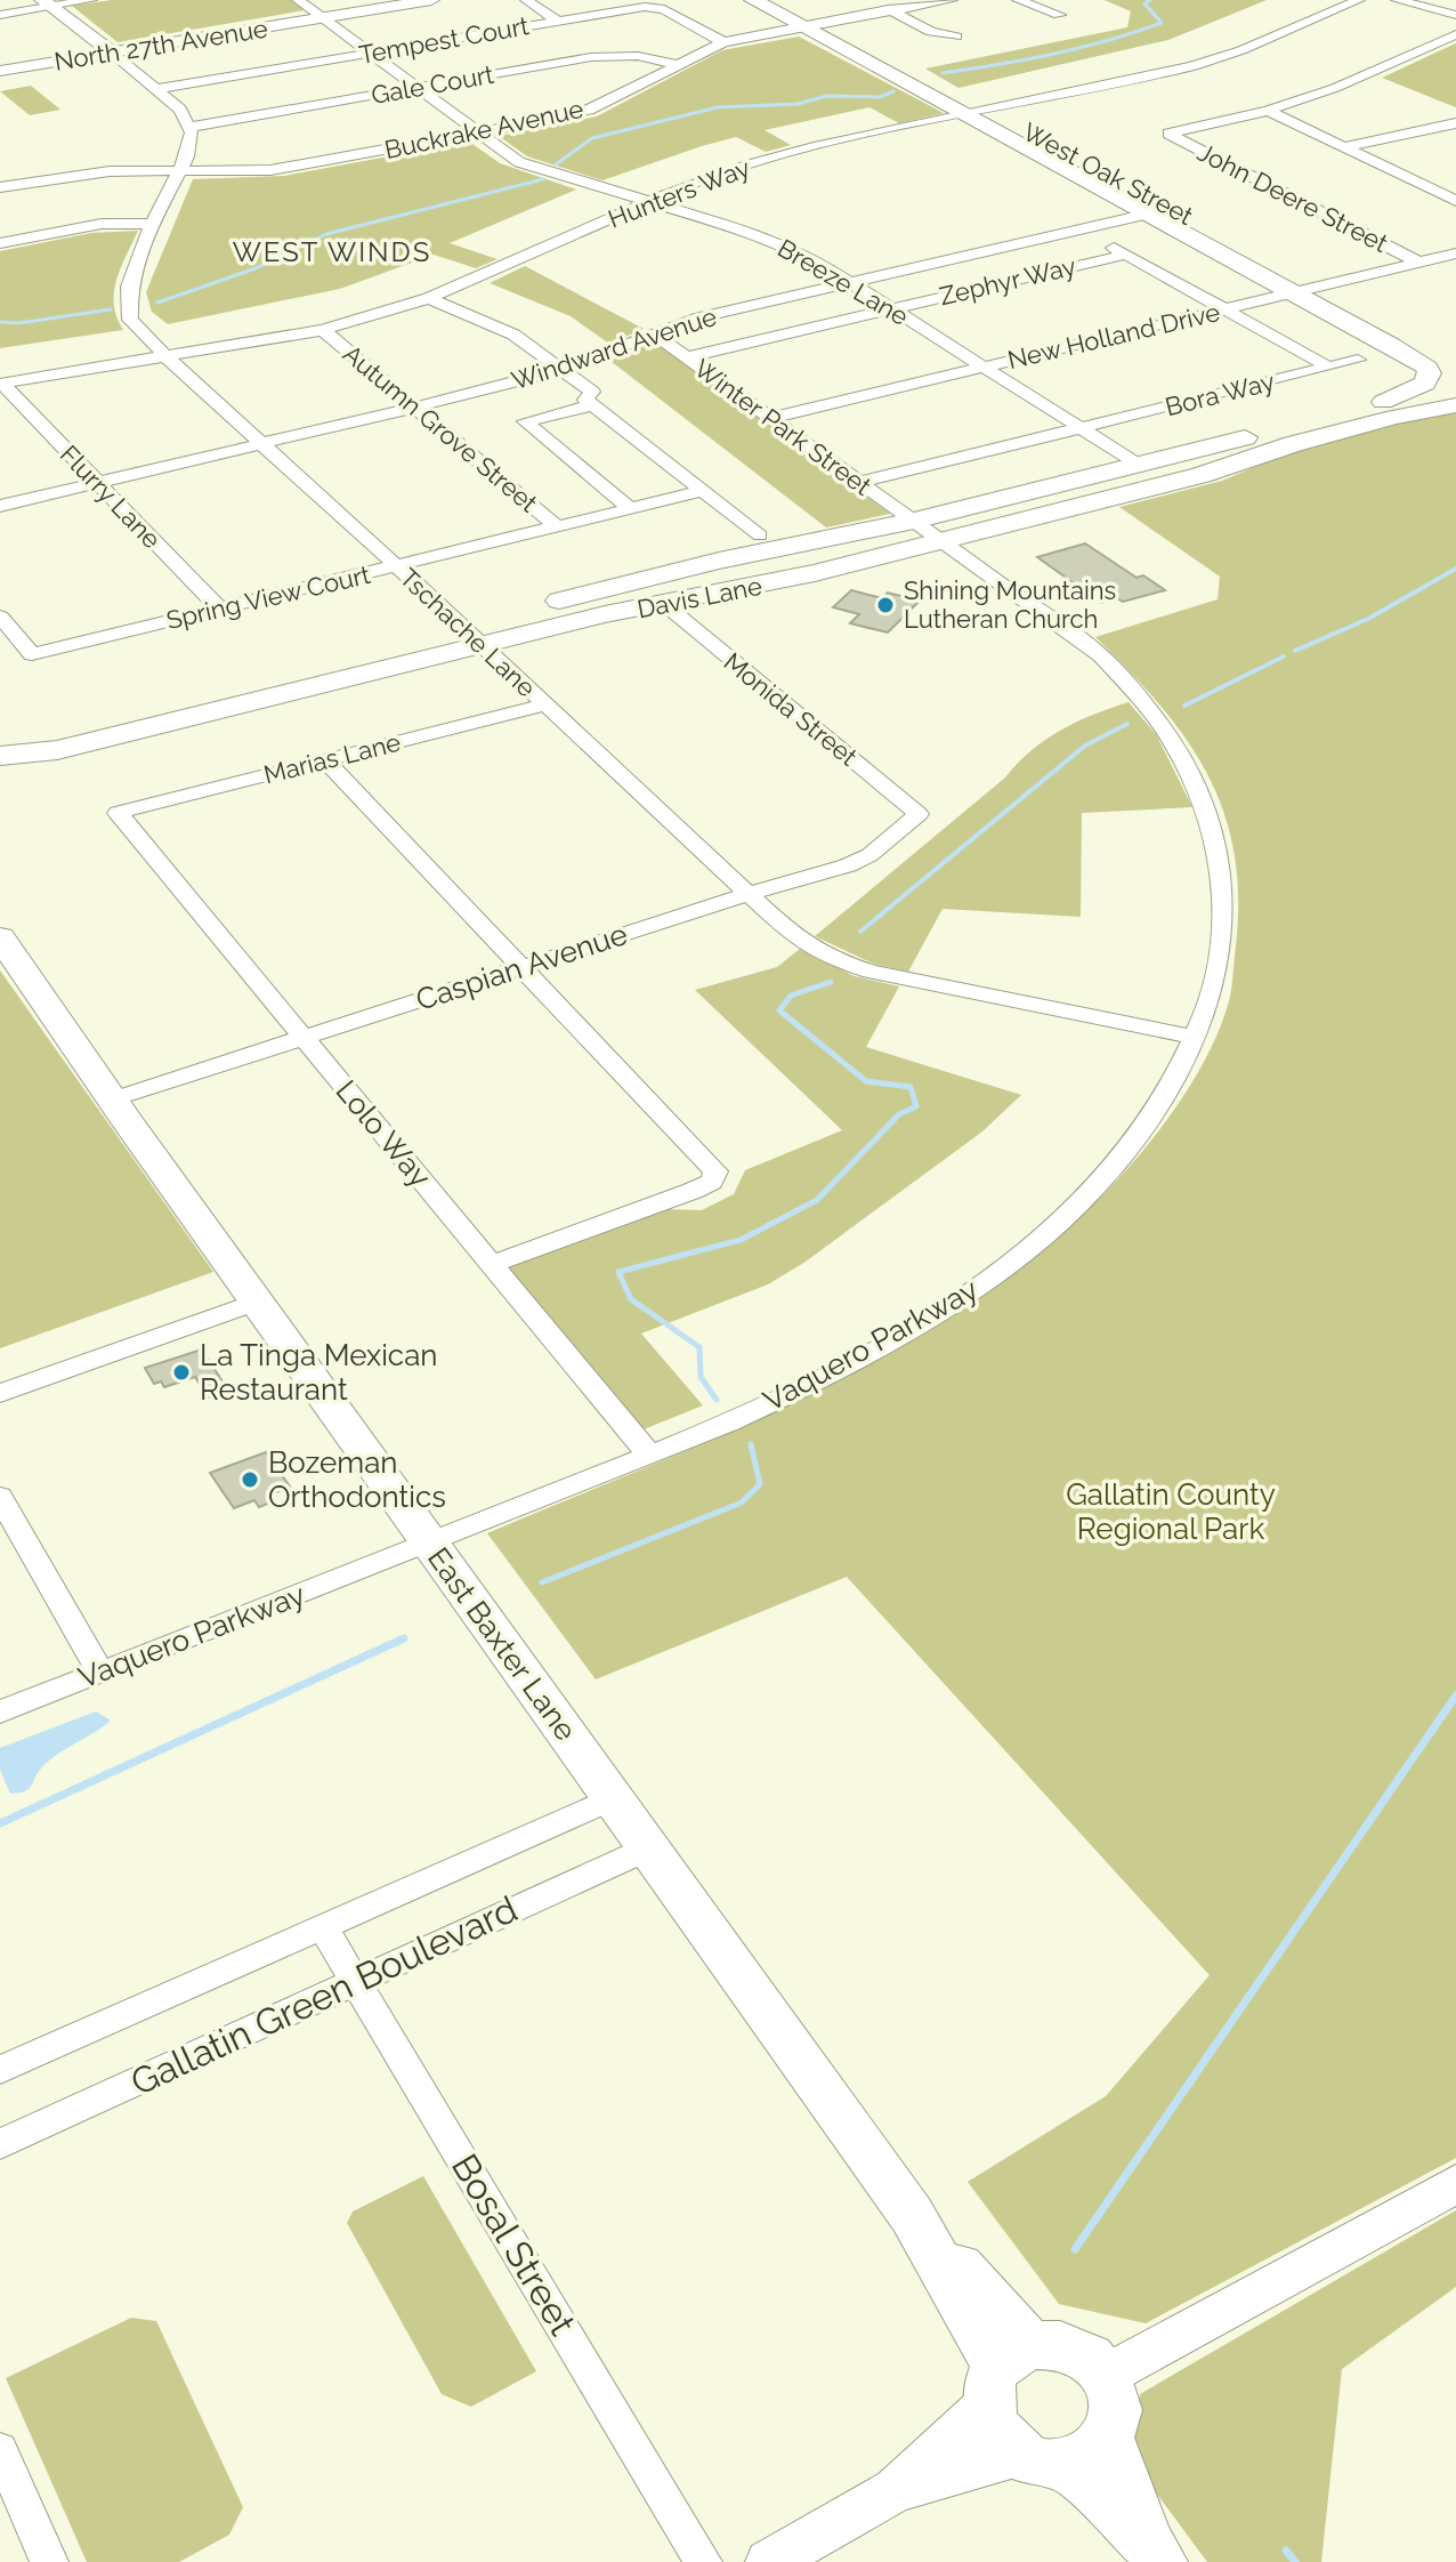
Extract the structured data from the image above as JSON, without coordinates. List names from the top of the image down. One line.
{"streets":{"main road":["West Oak Street","Davis Lane","East Baxter Lane"],"street":["Tempest Court","North 27th Avenue","Gale Court","Buckrake Avenue","Hunters Way","John Deere Street","Zephyr Way","Breeze Lane","New Holland Drive","Windward Avenue","Bora Way","Winter Park Street","Autumn Grove Street","Flurry Lane","Spring View Court","Tschache Lane","Monida Street","Marias Lane","Caspian Avenue","Lolo Way","Vaquero Parkway","Gallatin Green Boulevard","Bosal Street"]},"crossings":[["Tempest Court","Buckrake Avenue"],["Tempest Court","Breeze Lane"],["North 27th Avenue","Breeze Lane"],["Gale Court","Buckrake Avenue"],["Gale Court","Breeze Lane"],["Gale Court","Tschache Lane"],["Buckrake Avenue","West Oak Street"],["Buckrake Avenue","Breeze Lane"],["Buckrake Avenue","Tschache Lane"],["West Oak Street","Hunters Way"],["West Oak Street","New Holland Drive"],["West Oak Street","Windward Avenue"],["Hunters Way","Breeze Lane"],["Hunters Way","Autumn Grove Street"],["Hunters Way","Flurry Lane"],["Hunters Way","Tschache Lane"],["John Deere Street","New Holland Drive"],["Zephyr Way","Breeze Lane"],["Zephyr Way","Winter Park Street"],["Breeze Lane","New Holland Drive"],["Breeze Lane","Windward Avenue"],["Breeze Lane","Bora Way"],["Breeze Lane","Davis Lane"],["New Holland Drive","Winter Park Street"],["Windward Avenue","Winter Park Street"],["Windward Avenue","Autumn Grove Street"],["Windward Avenue","Flurry Lane"],["Windward Avenue","Tschache Lane"],["Bora Way","Winter Park Street"],["Winter Park Street","Davis Lane"],["Winter Park Street","Vaquero Parkway"],["Autumn Grove Street","Spring View Court"],["Flurry Lane","Spring View Court"],["Spring View Court","Tschache Lane"],["Davis Lane","Tschache Lane"],["Davis Lane","Monida Street"],["Davis Lane","Vaquero Parkway"],["Tschache Lane","Marias Lane"],["Tschache Lane","Caspian Avenue"],["Tschache Lane","Vaquero Parkway"],["Monida Street","Caspian Avenue"],["Marias Lane","Lolo Way"],["Caspian Avenue","Lolo Way"],["Caspian Avenue","East Baxter Lane"],["Lolo Way","Vaquero Parkway"],["Vaquero Parkway","East Baxter Lane"],["East Baxter Lane","Gallatin Green Boulevard"],["Gallatin Green Boulevard","Bosal Street"]],"districts":["WEST WINDS"],"parks":["Gallatin County Regional Park"],"places":["Shining Mountains Lutheran Church","La Tinga Mexican Restaurant","Bozeman Orthodontics"]}
